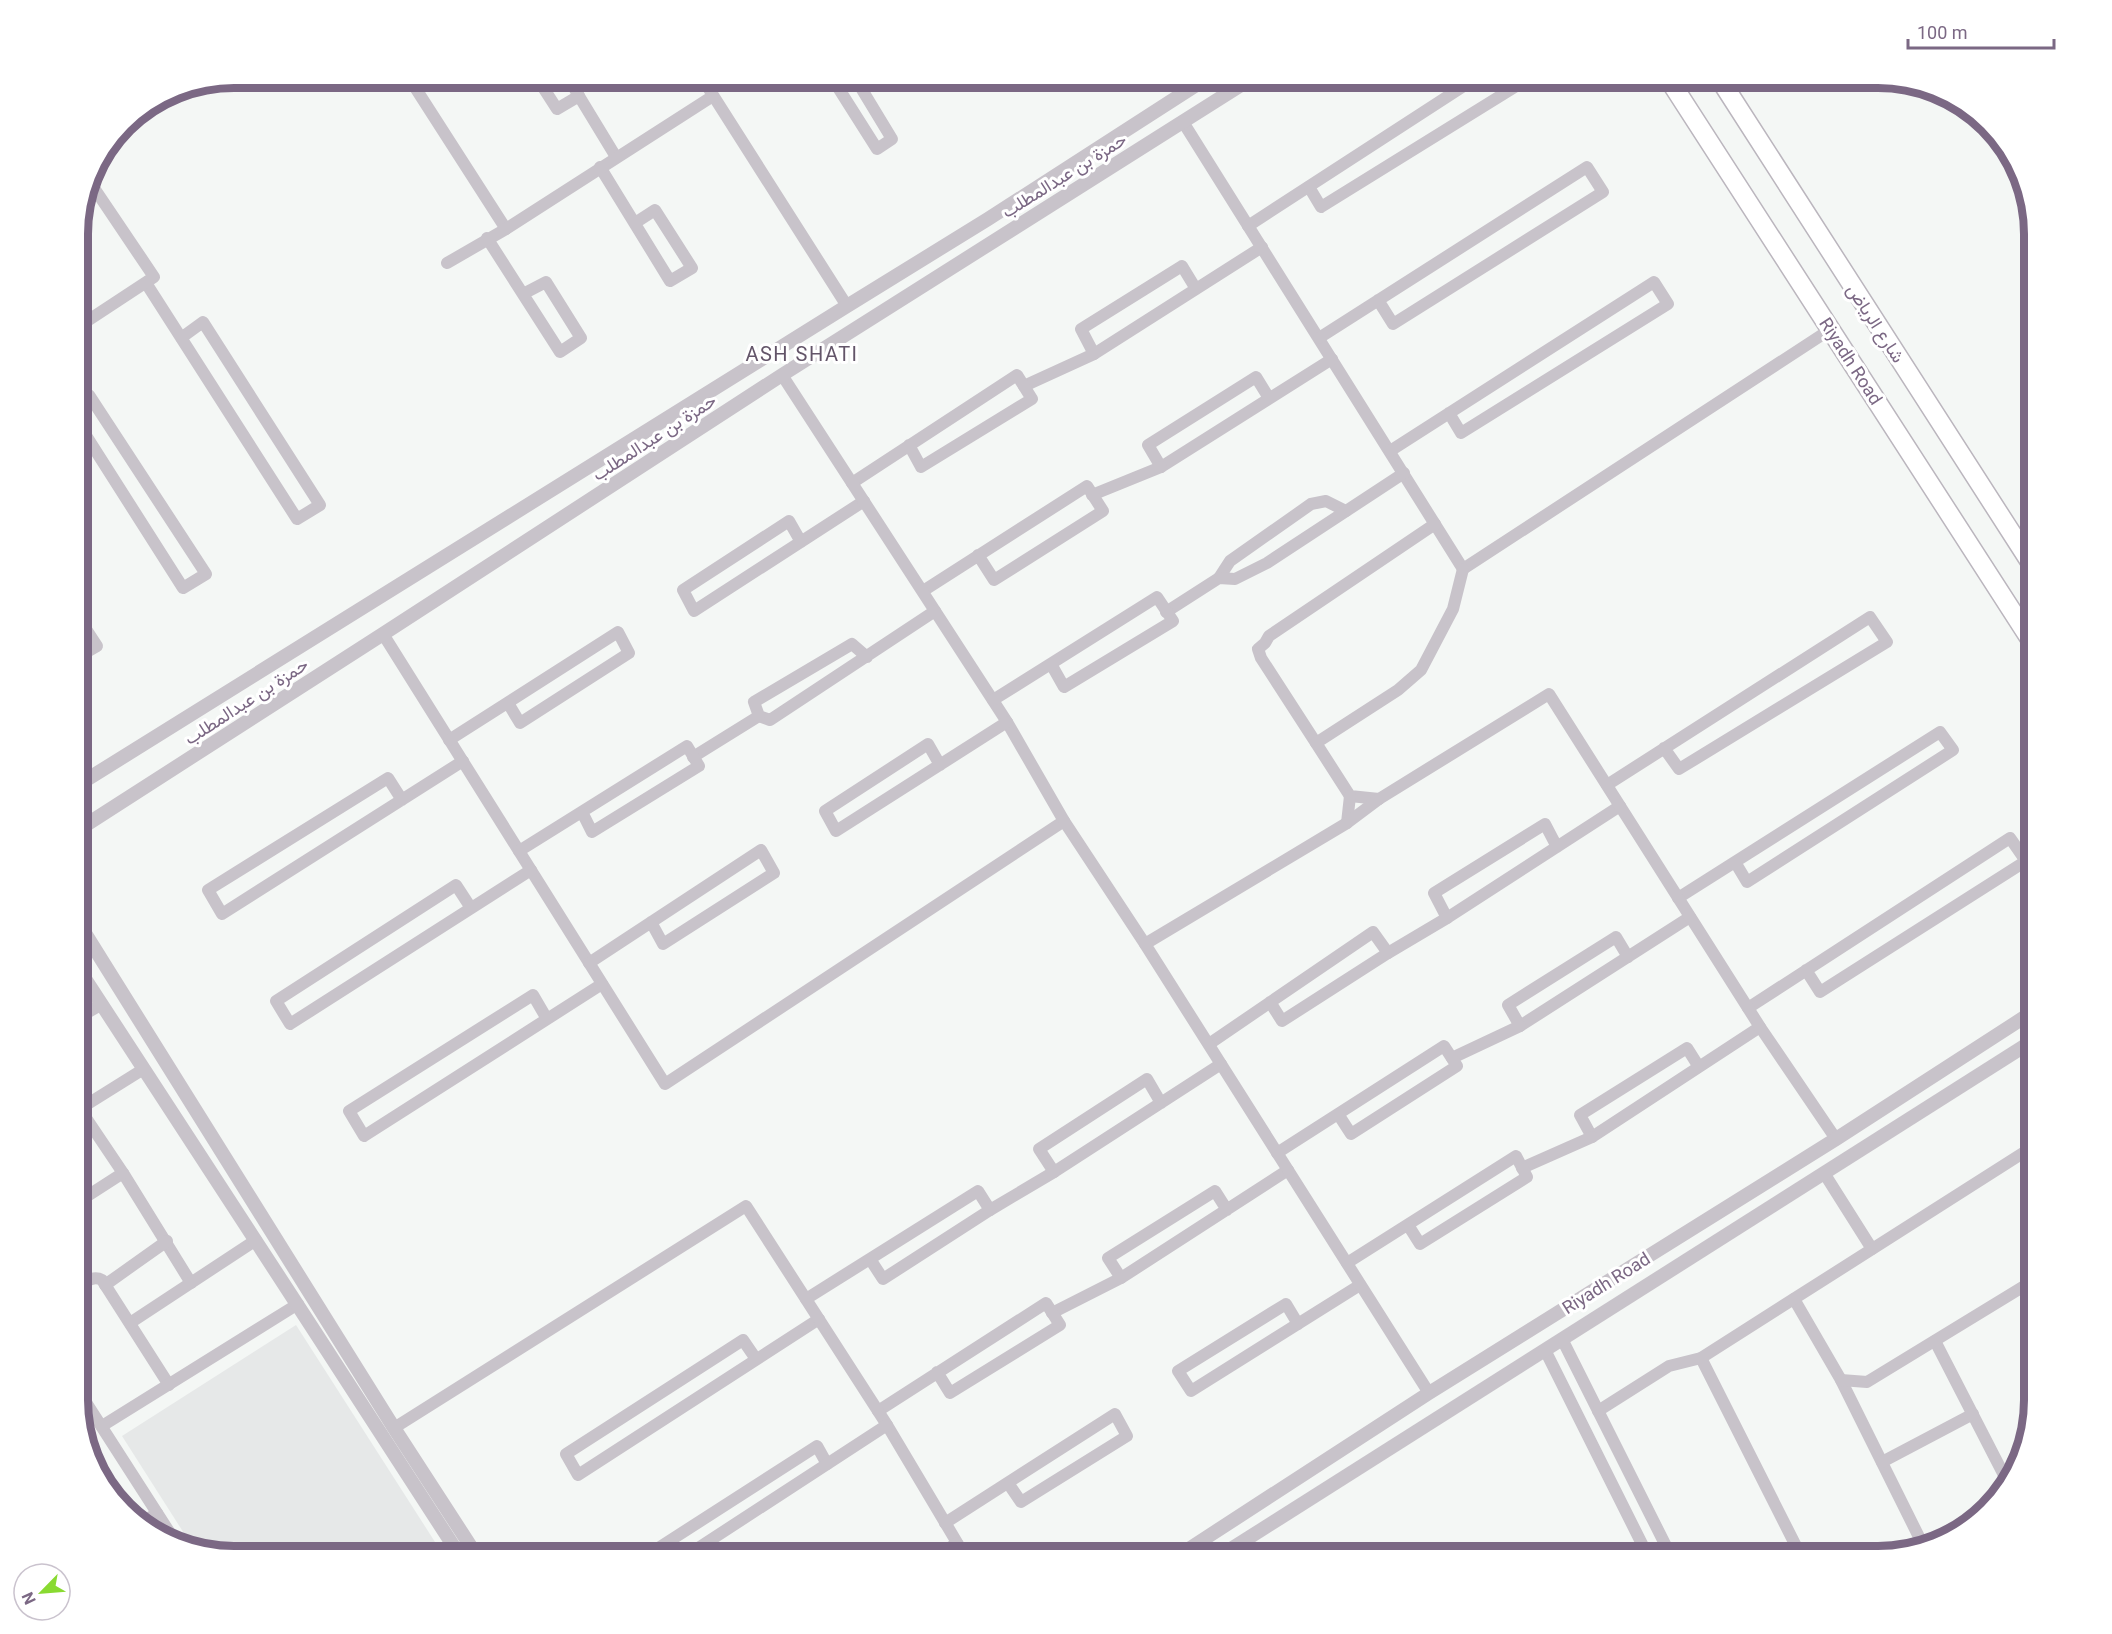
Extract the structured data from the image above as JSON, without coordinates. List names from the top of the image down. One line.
{"streets":{"main road":["شارع الرياض","Riyadh Road"],"street":["حمزة بن عبدالمطلب"]},"districts":["ASH SHATI"],"scale_bar":"100 m","north":"bottom left"}
